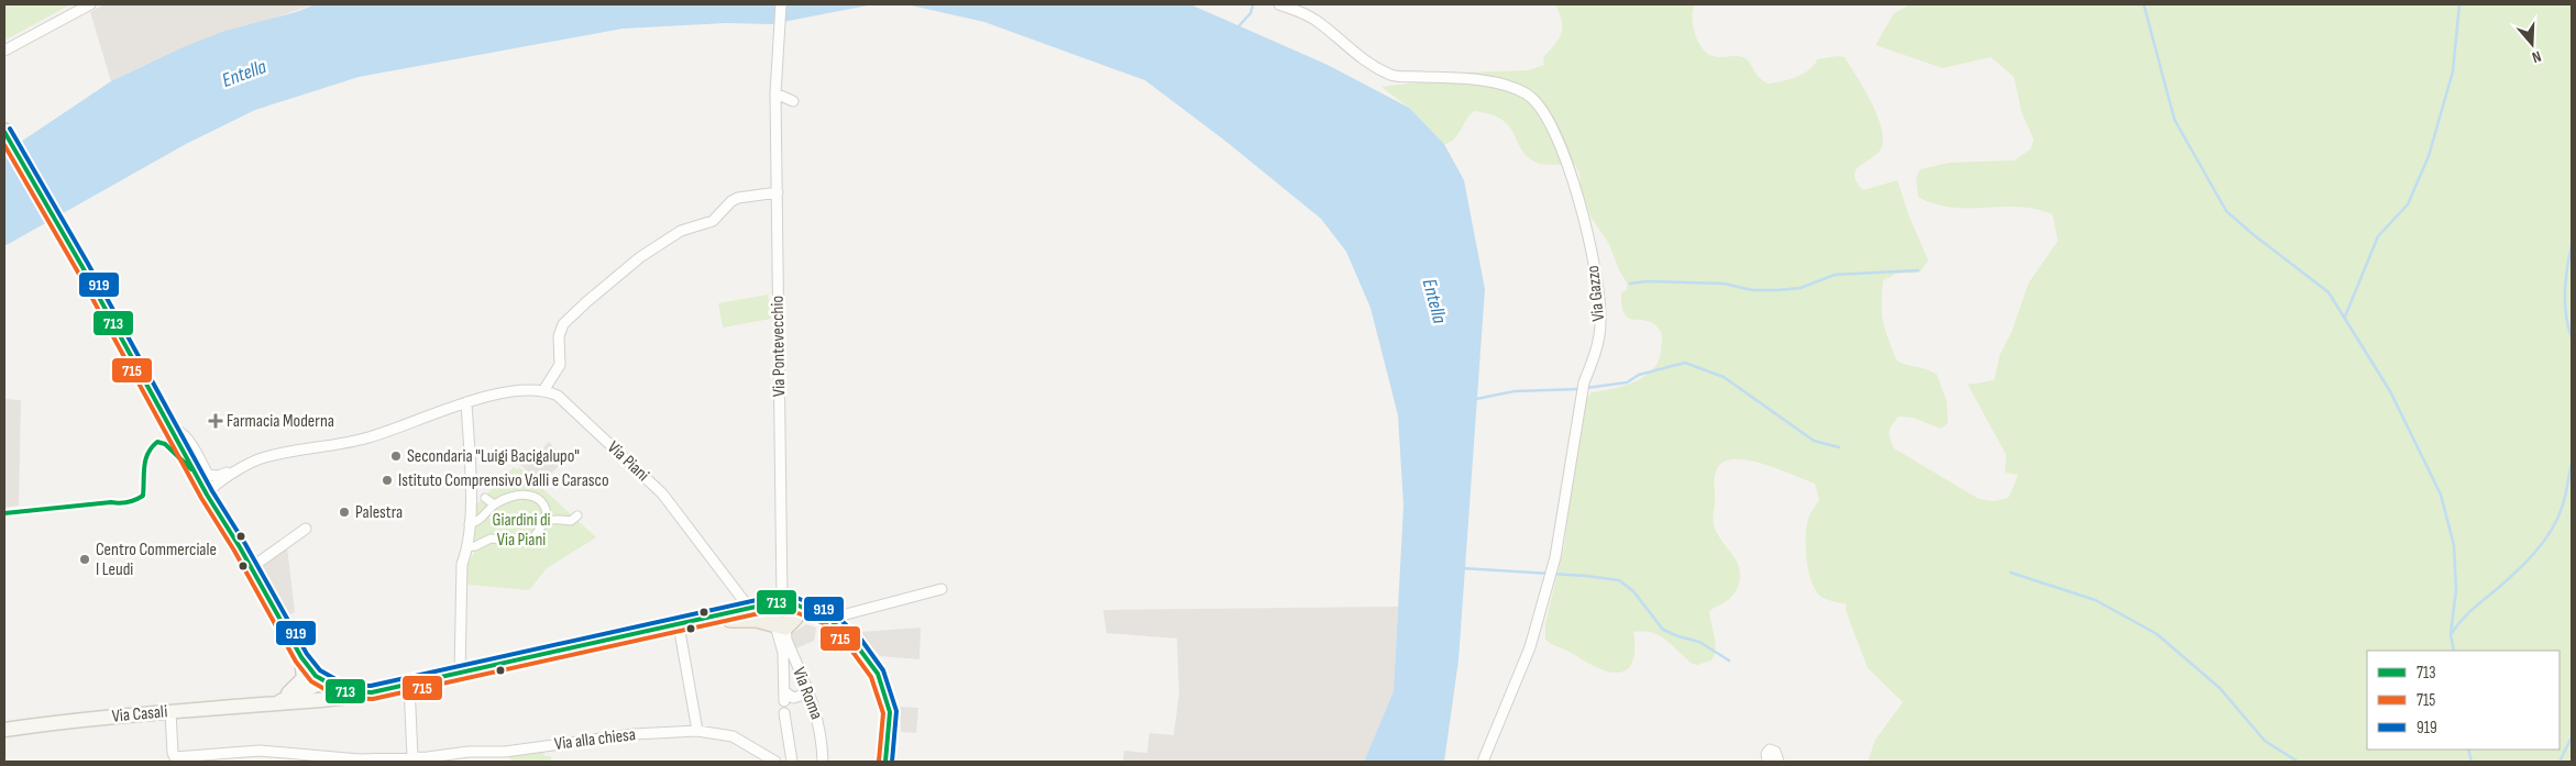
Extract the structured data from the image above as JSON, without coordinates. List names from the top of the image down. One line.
{"streets":{"main road":["Via Casali"],"street":["Via Gazzo","Via Pontevecchio","Via Piani","Via Roma","Via alla chiesa"]},"crossings":[["Via Pontevecchio","Via Roma"],["Via Casali","Via alla chiesa"]],"water":["Entella"],"parks":["Giardini di Via Piani"],"places":{"health":["Farmacia Moderna"],"other":["Secondaria \"Luigi Bacigalupo\"","Istituto Comprensivo Valli e Carasco","Palestra","Centro Commerciale I Leudi"]},"lines":["transit line 919","transit line 713","transit line 715"],"legend":["713","715","919"],"north":"bottom"}
